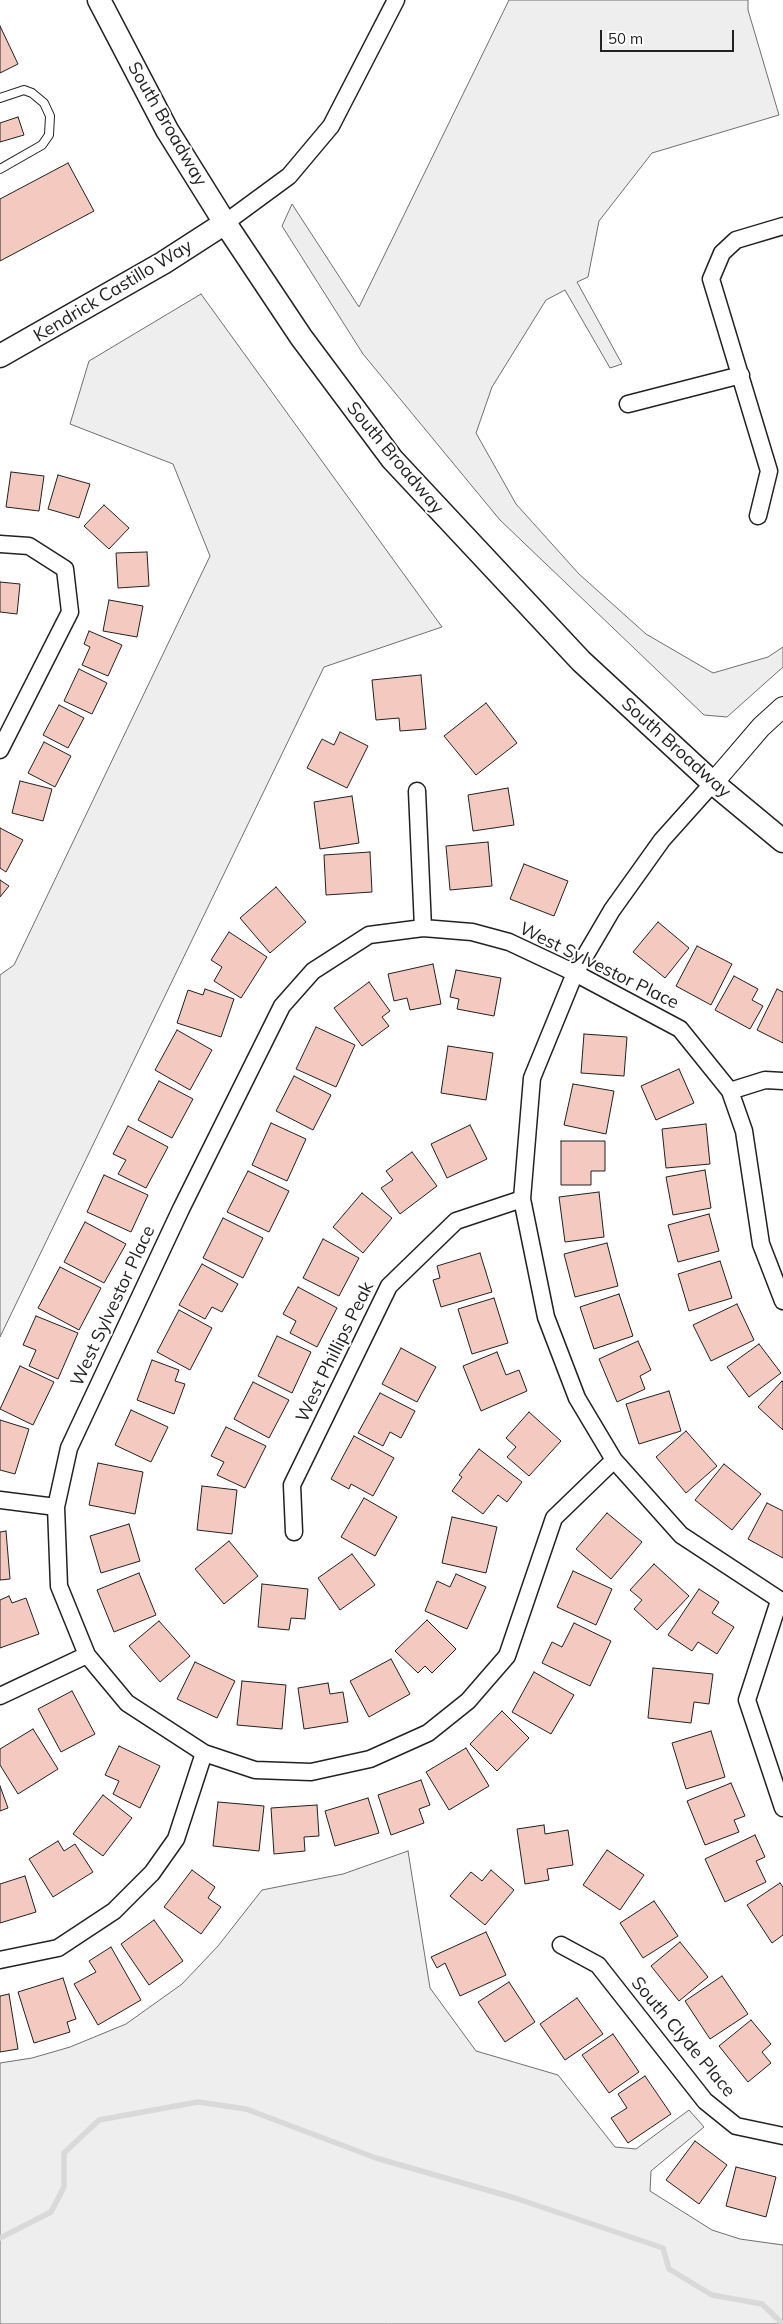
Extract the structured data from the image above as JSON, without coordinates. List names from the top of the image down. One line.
{"streets":{"main road":["South Broadway","Kendrick Castillo Way"],"street":["West Sylvestor Place","West Phillips Peak","South Clyde Place"]},"crossings":[["South Broadway","Kendrick Castillo Way"]],"scale_bar":"50 m"}
